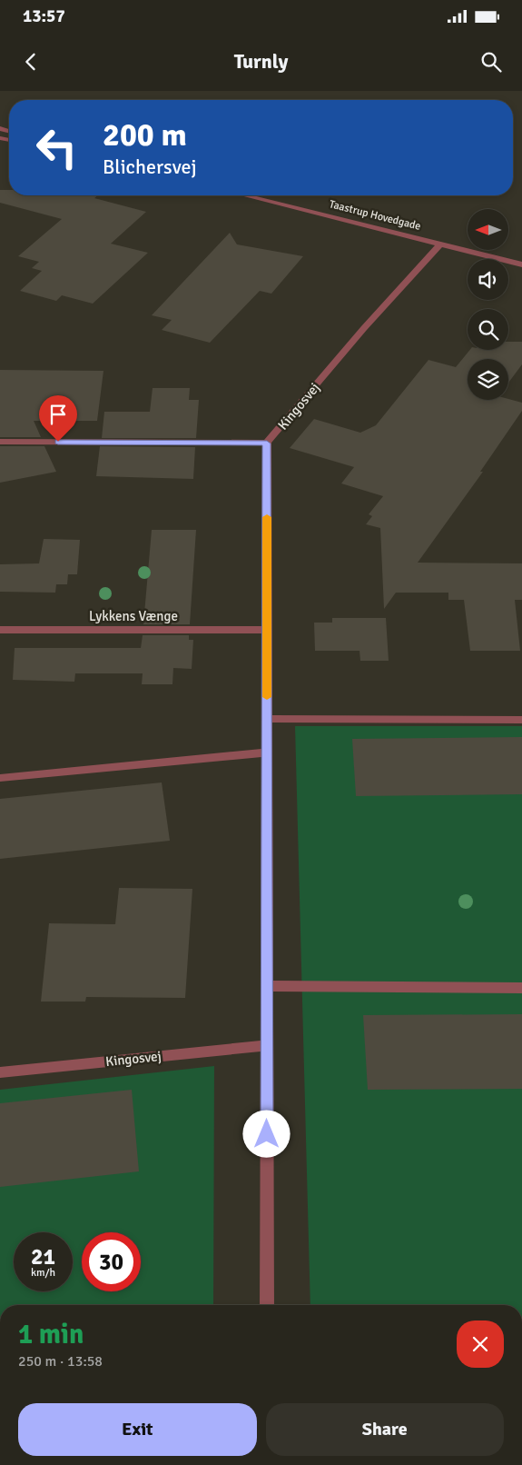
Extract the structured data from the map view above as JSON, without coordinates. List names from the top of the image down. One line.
{"streets":{"street":["Taastrup Hovedgade","Kingosvej","Lykkens Vænge"]},"crossings":[["Taastrup Hovedgade","Kingosvej"]],"north":"left","page":{"status":"13:57","header":"Turnly","turn":["200 m","Blichersvej"],"speed":"21 km/h","limit":"30","heading":["1 min","250 m · 13:58"],"buttons":["Exit","Share"]}}
